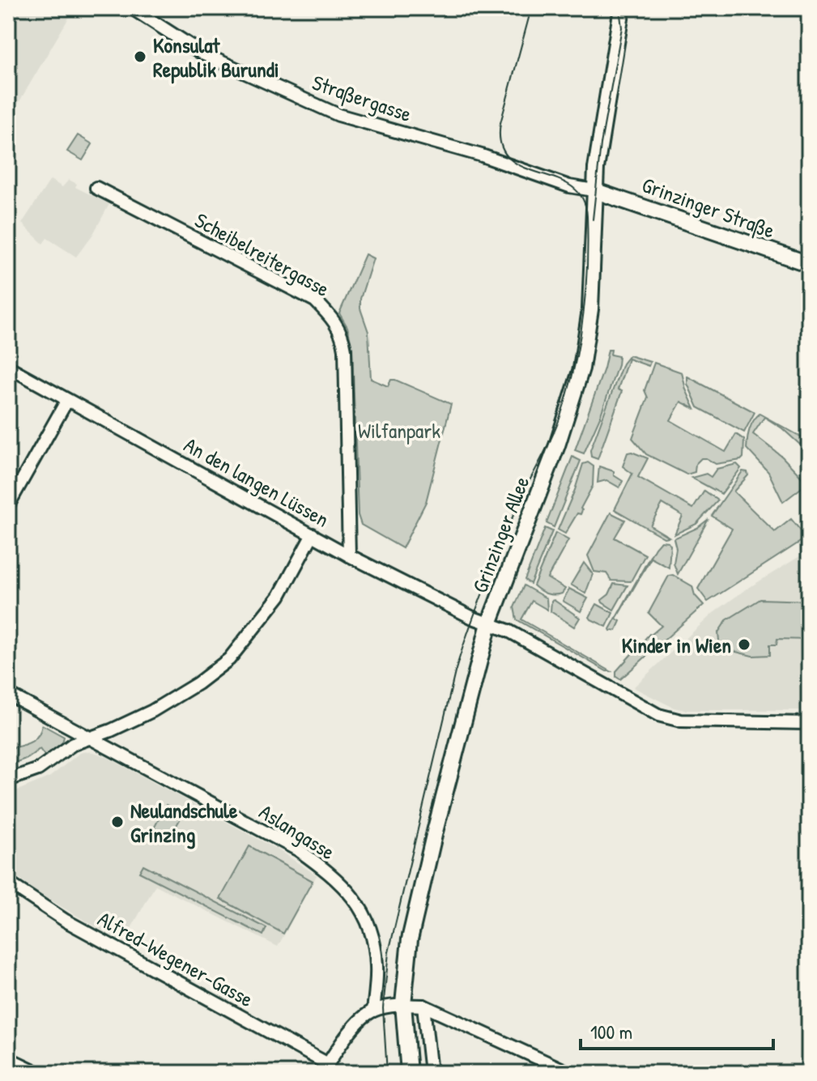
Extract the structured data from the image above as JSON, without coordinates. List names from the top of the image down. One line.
{"streets":{"street":["Straßergasse","Grinzinger Straße","Scheibelreitergasse","An den langen Lüssen","Grinzinger Allee","Aslangasse","Alfred-Wegener-Gasse"]},"crossings":[["Straßergasse","Grinzinger Straße"],["Straßergasse","Grinzinger Allee"],["Grinzinger Straße","Grinzinger Allee"],["Scheibelreitergasse","An den langen Lüssen"],["An den langen Lüssen","Grinzinger Allee"]],"parks":["Wilfanpark"],"places":["Konsulat Republik Burundi","Kinder in Wien","Neulandschule Grinzing"],"scale_bar":"100 m"}
